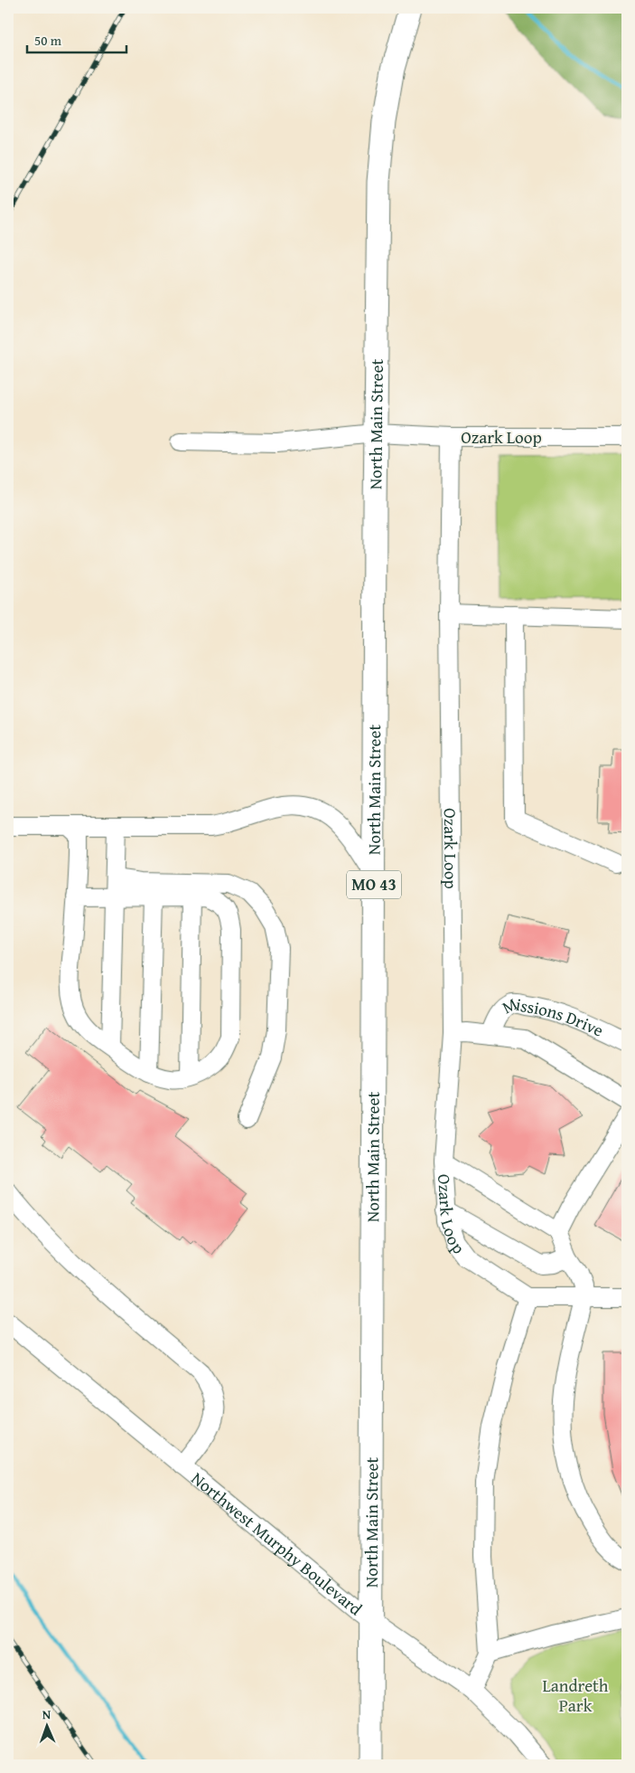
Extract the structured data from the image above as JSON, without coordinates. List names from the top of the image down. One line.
{"streets":{"main road":["North Main Street","MO 43"],"street":["Ozark Loop","Missions Drive","Northwest Murphy Boulevard"]},"crossings":[["North Main Street","Northwest Murphy Boulevard"]],"parks":["Landreth Park"],"scale_bar":"50 m","north":"top"}
